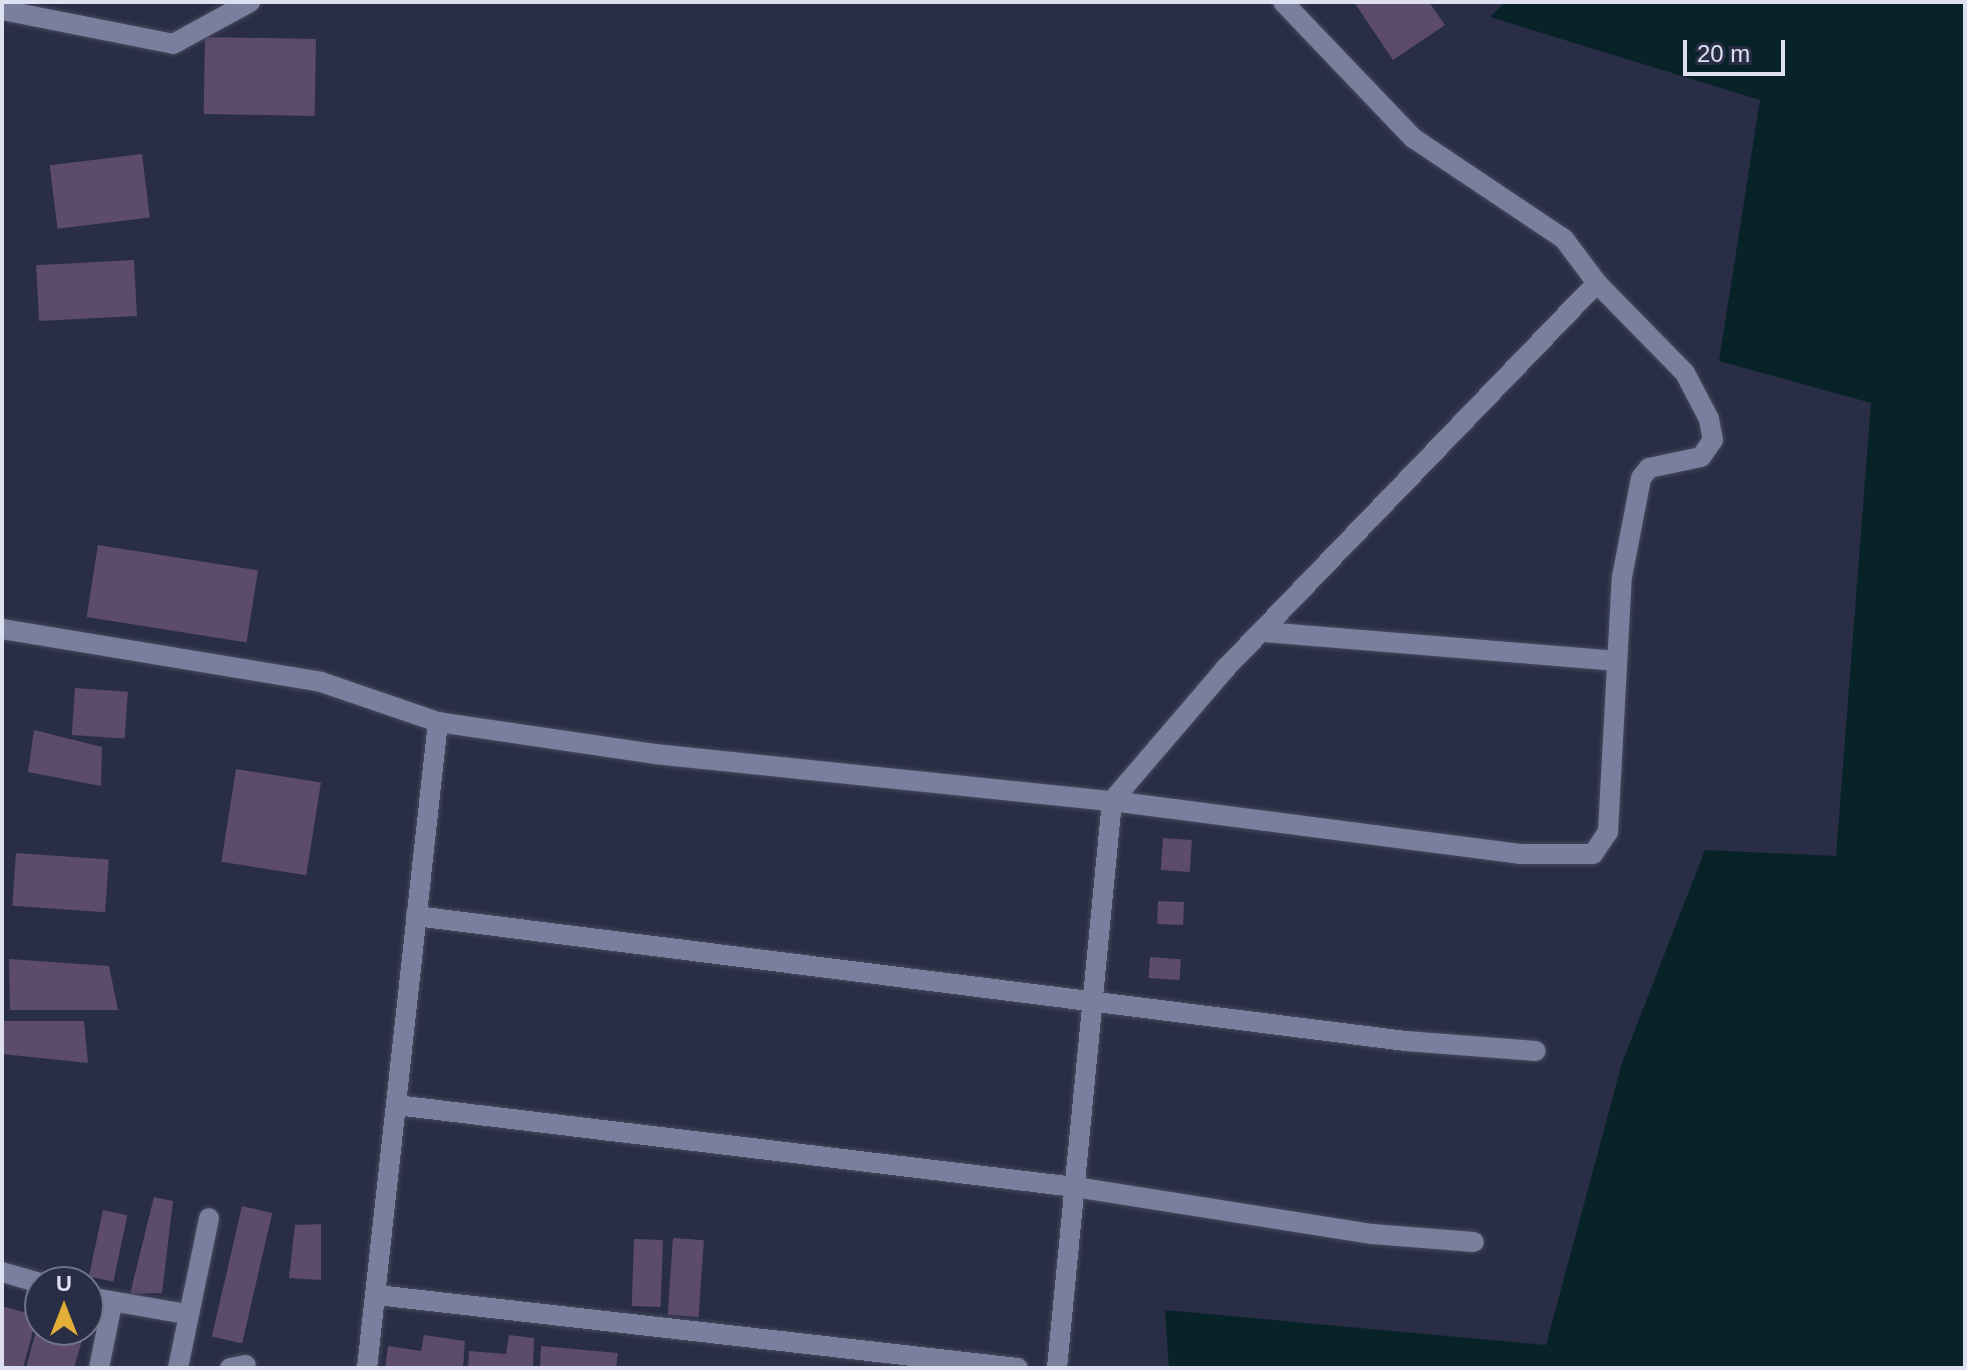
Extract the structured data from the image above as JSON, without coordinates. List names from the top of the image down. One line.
{"scale_bar":"20 m","north":"top"}
